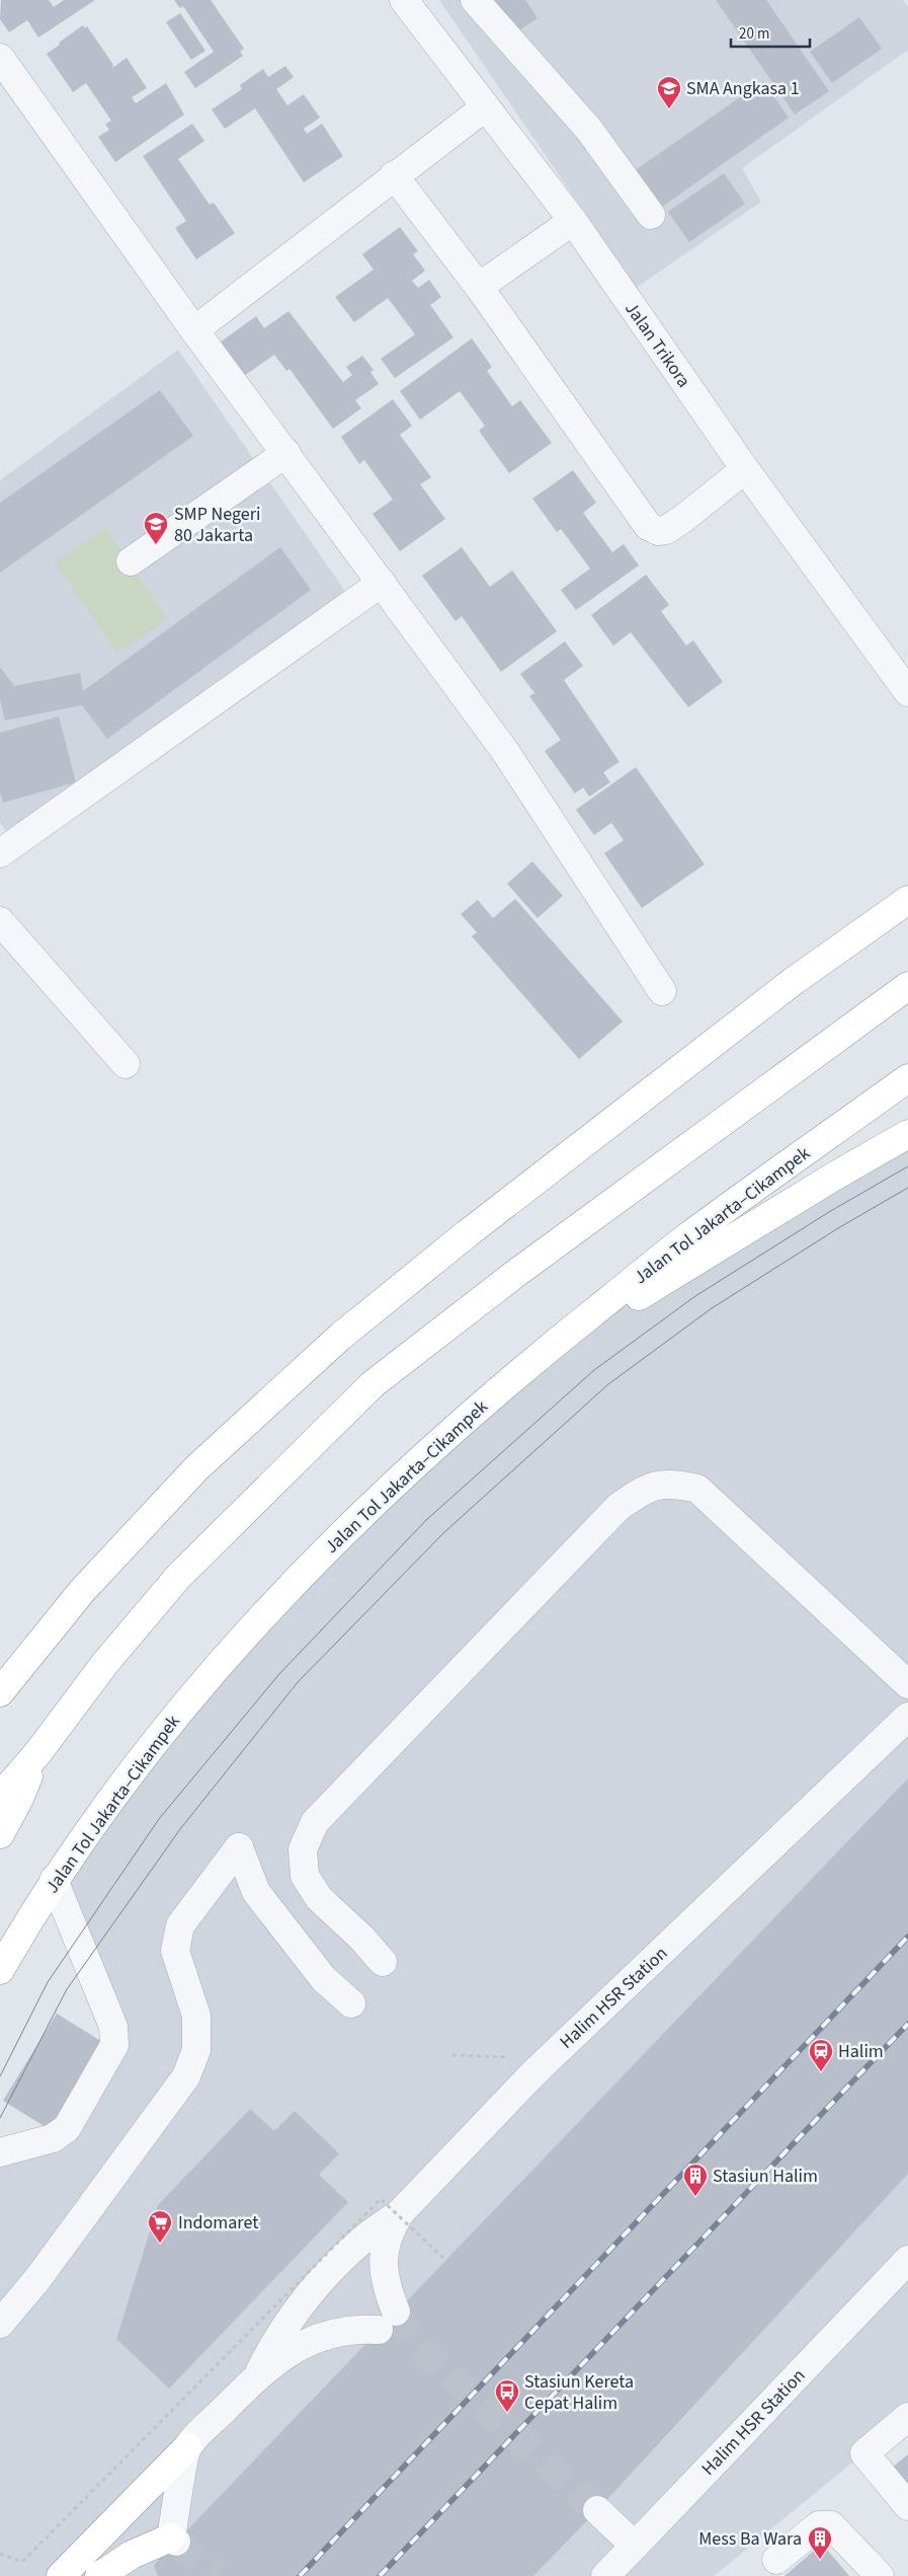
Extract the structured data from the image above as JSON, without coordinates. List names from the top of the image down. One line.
{"streets":{"highway":["Jalan Tol Jakarta–Cikampek"],"street":["Jalan Trikora","Halim HSR Station"]},"places":{"school or university":["SMA Angkasa 1","SMP Negeri 80 Jakarta"],"station":["Halim"],"building":["Stasiun Halim","Mess Ba Wara"],"supermarket":["Indomaret"],"bus stop":["Stasiun Kereta Cepat Halim"]},"scale_bar":"20 m"}
